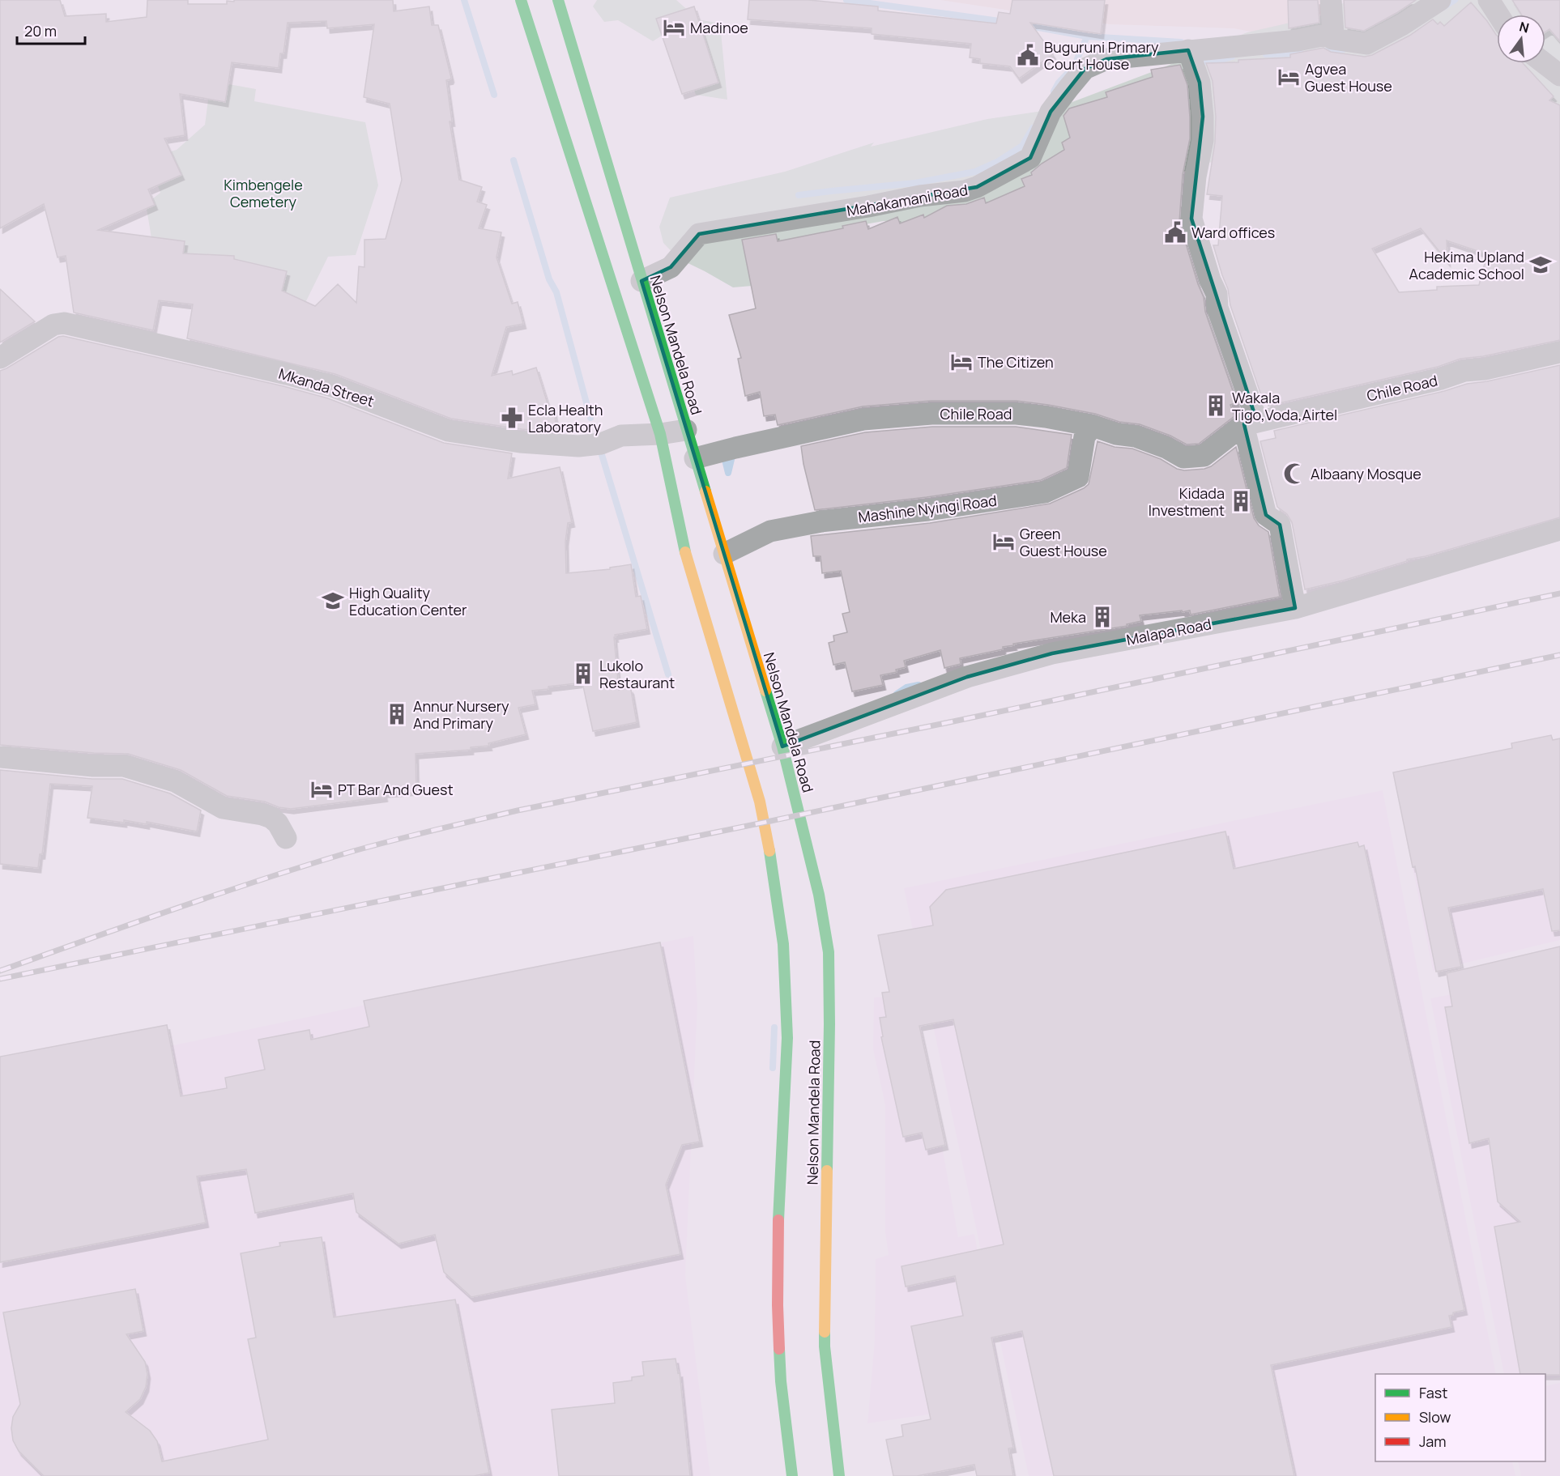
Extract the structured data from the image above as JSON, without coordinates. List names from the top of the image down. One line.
{"streets":{"main road":["Nelson Mandela Road"],"street":["Mahakamani Road","Mkanda Street","Chile Road","Mashine Nyingi Road","Malapa Road"]},"crossings":[["Mahakamani Road","Nelson Mandela Road"],["Nelson Mandela Road","Mkanda Street"],["Nelson Mandela Road","Chile Road"],["Nelson Mandela Road","Mashine Nyingi Road"],["Nelson Mandela Road","Malapa Road"],["Chile Road","Mashine Nyingi Road"]],"parks":["Kimbengele Cemetery"],"places":{"hotel":["Madinoe","Agvea Guest House","The Citizen","Green Guest House","PT Bar And Guest"],"public building":["Buguruni Primary Court House","Ward offices"],"school or university":["Hekima Upland Academic School","High Quality Education Center"],"building":["Wakala Tigo,Voda,Airtel","Kidada Investment","Meka","Lukolo Restaurant","Annur Nursery And Primary"],"pharmacy":["Ecla Health Laboratory"],"mosque":["Albaany Mosque"]},"legend":["Fast","Slow","Jam"],"scale_bar":"20 m","north":"top"}
